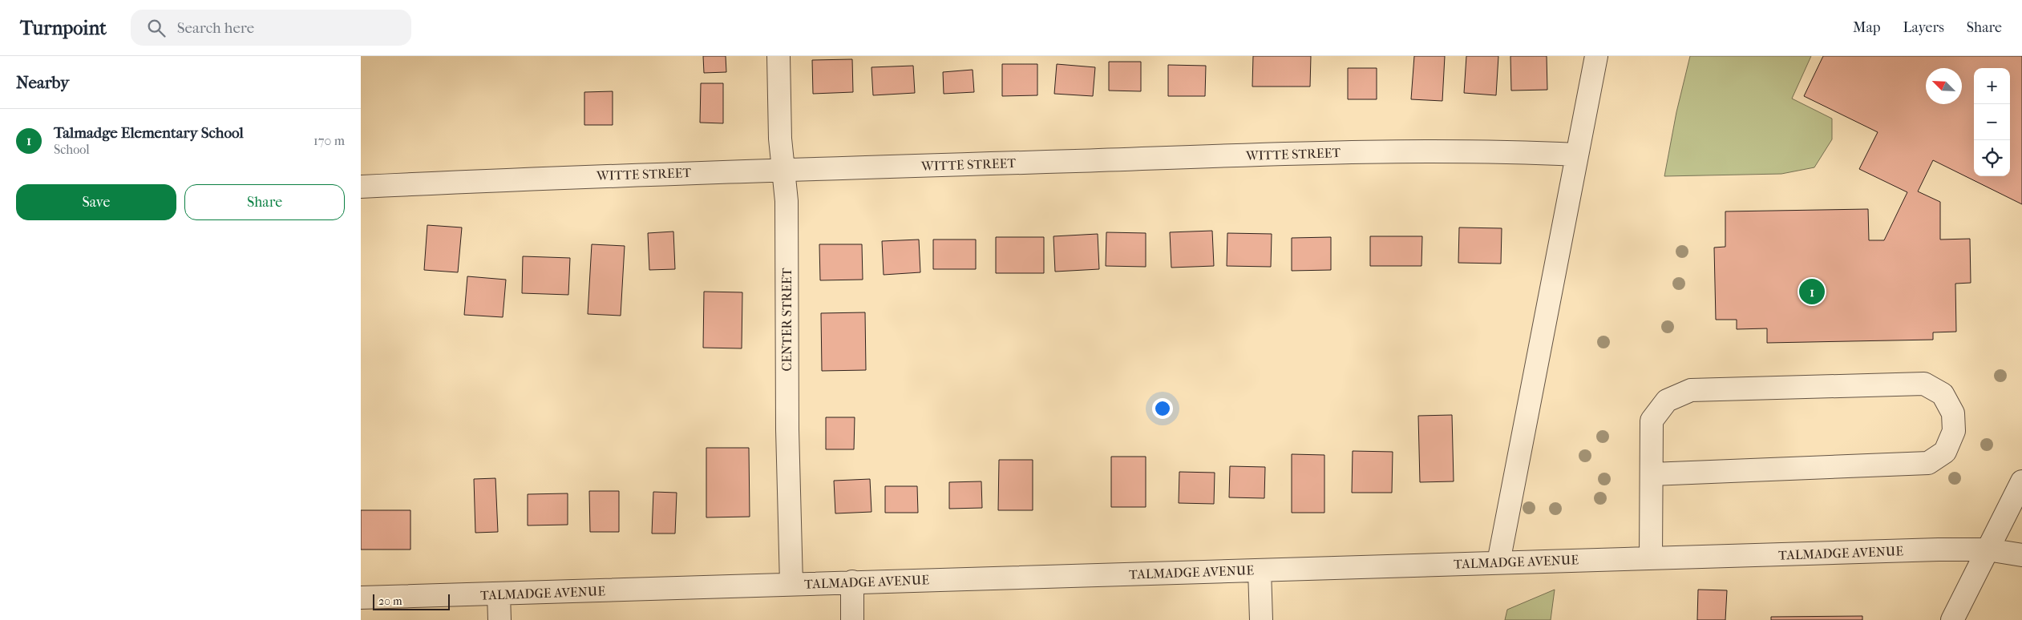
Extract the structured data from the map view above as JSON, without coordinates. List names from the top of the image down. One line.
{"streets":{"street":["WITTE STREET","CENTER STREET","TALMADGE AVENUE"]},"crossings":[["WITTE STREET","CENTER STREET"],["CENTER STREET","TALMADGE AVENUE"]],"scale_bar":"20 m","north":"top left","page":{"header":"Turnpoint","search":"Search here","nav":["Map","Layers","Share"],"heading":"Nearby","map_buttons":["+","−"],"list":[{"mark":"1","name":"Talmadge Elementary School","note":"School","value":"170 m"}],"buttons":["Save","Share"],"pins":"1","scale":"20 m"}}
